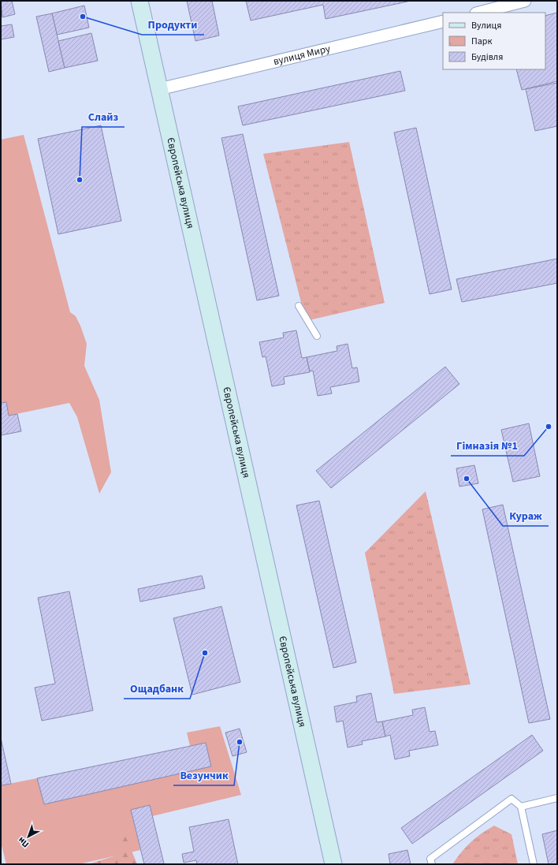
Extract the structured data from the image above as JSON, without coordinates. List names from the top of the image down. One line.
{"streets":{"street":["вулиця Миру","Європейська вулиця"]},"crossings":[["вулиця Миру","Європейська вулиця"]],"places":["Продукти","Слайз","Гімназія №1","Кураж","Ощадбанк","Везунчик"],"legend":["Вулиця","Парк","Будівля"],"north":"bottom left"}
